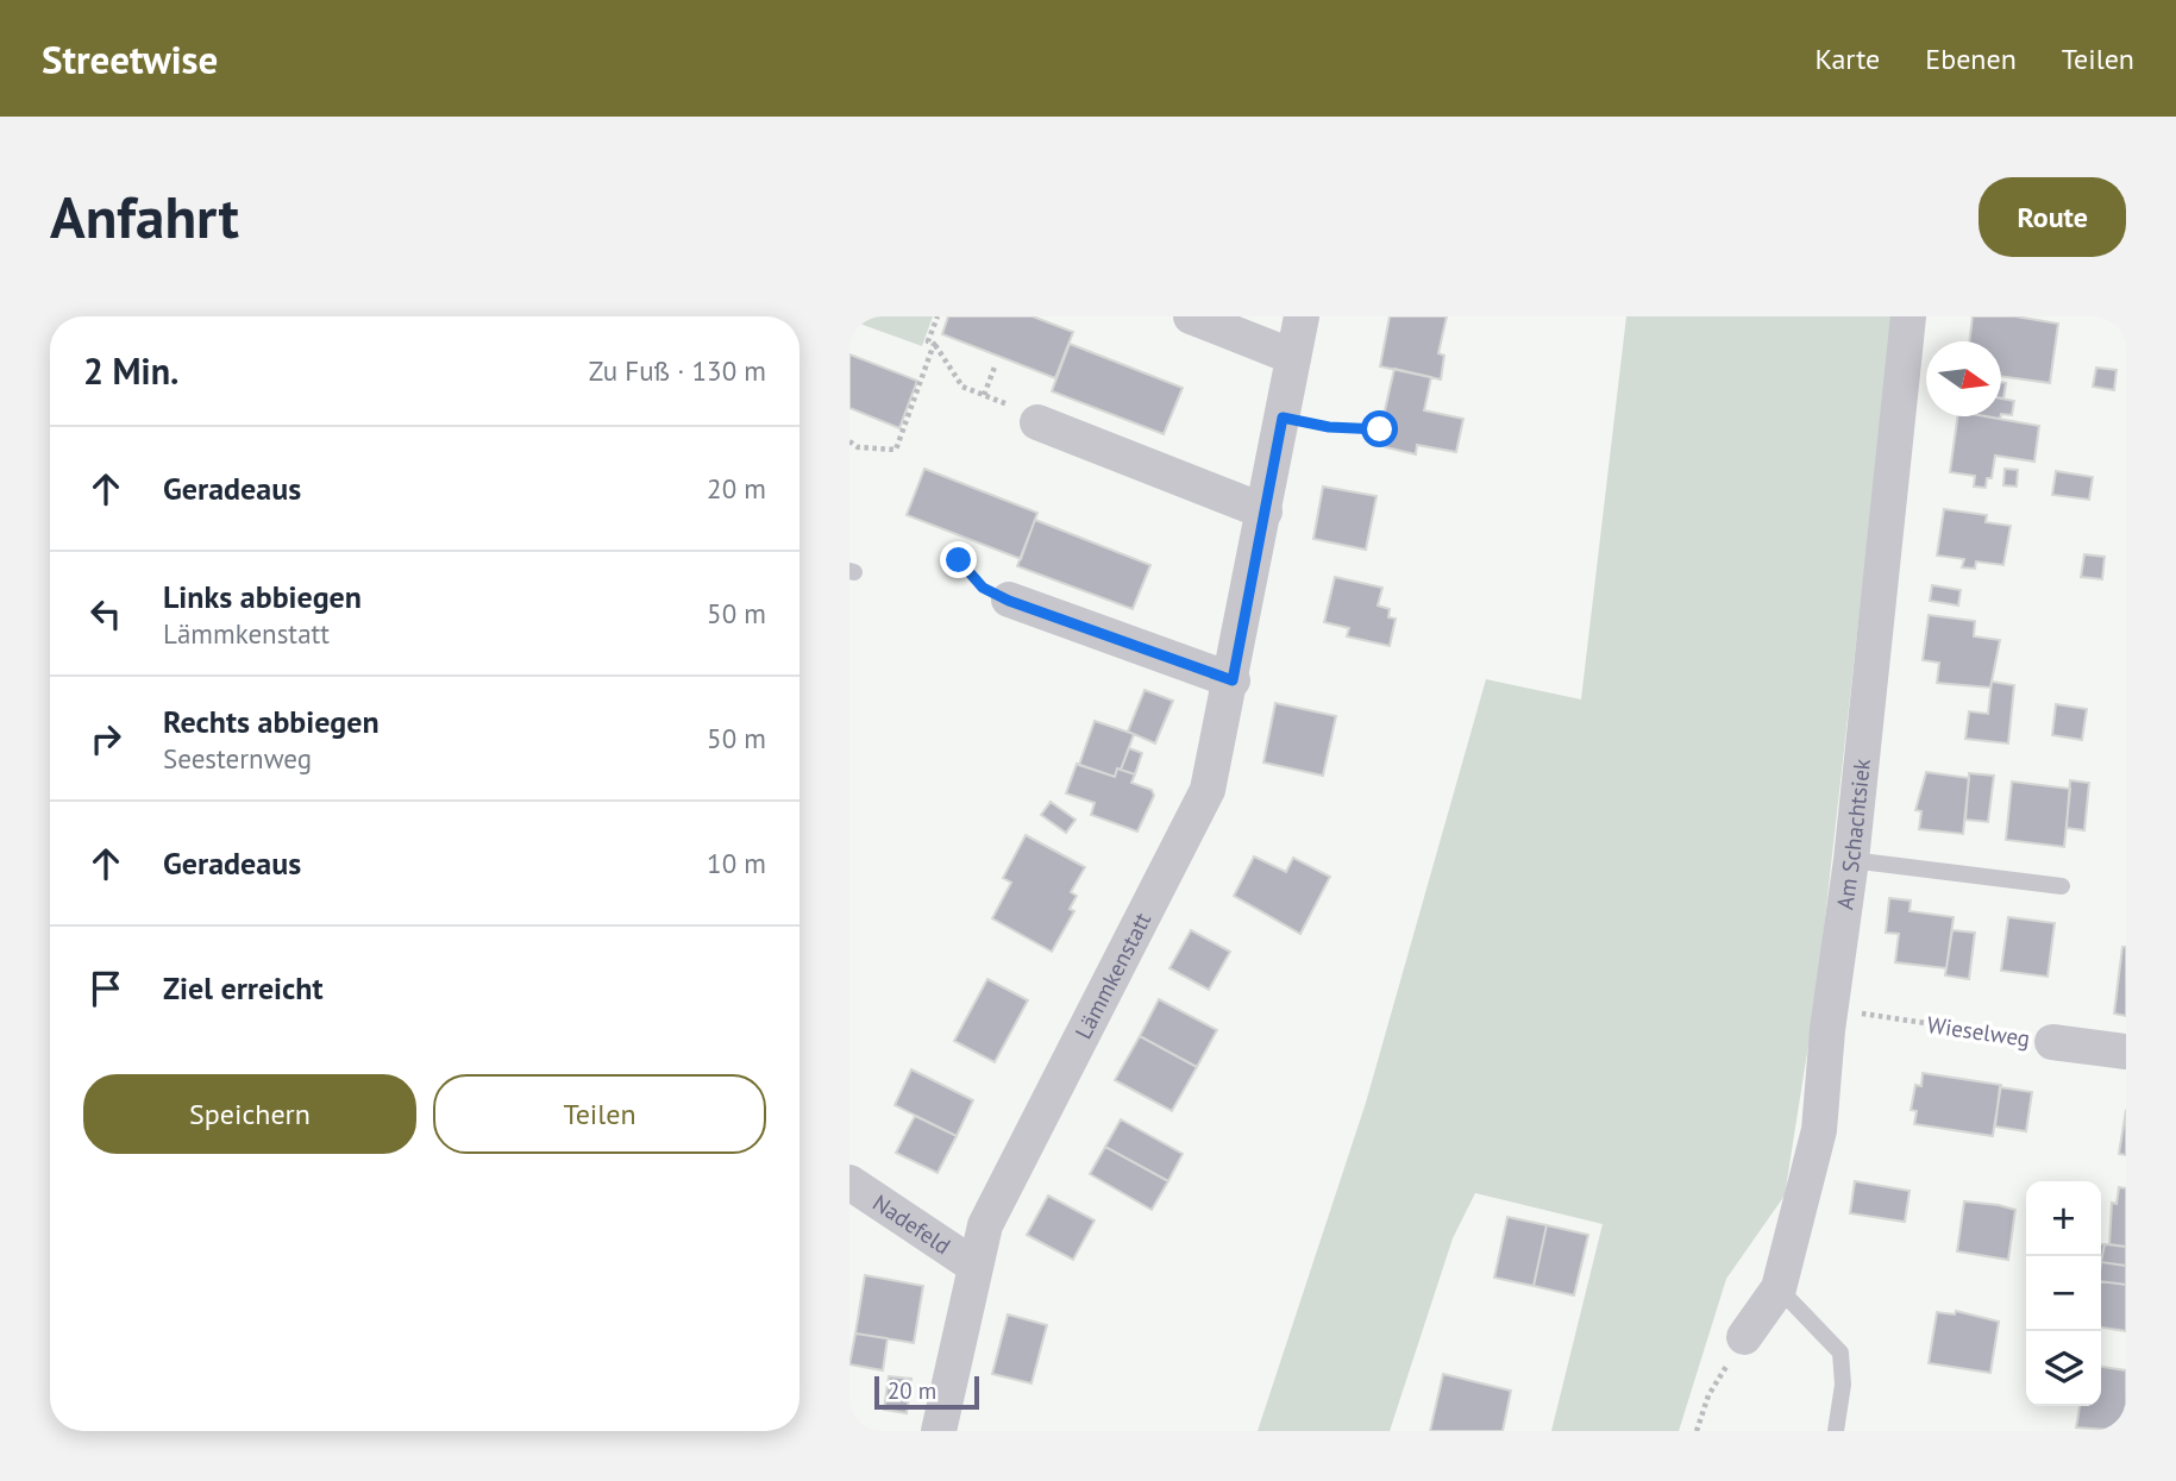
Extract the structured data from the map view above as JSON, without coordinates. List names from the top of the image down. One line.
{"streets":{"street":["Am Schachtsiek","Lämmkenstatt","Wieselweg","Nadefeld"]},"crossings":[["Am Schachtsiek","Wieselweg"],["Lämmkenstatt","Nadefeld"]],"scale_bar":"20 m","north":"right","page":{"header":"Streetwise","nav":["Karte","Ebenen","Teilen"],"buttons":["Route",["Speichern","Teilen"]],"title":"Anfahrt","heading":["2 Min.","Zu Fuß · 130 m"],"list":[["Geradeaus","20 m"],["Links abbiegen","Lämmkenstatt","50 m"],["Rechts abbiegen","Seesternweg","50 m"],["Geradeaus","10 m"],"Ziel erreicht"],"map_buttons":["+","−"],"scale":"20 m"}}
